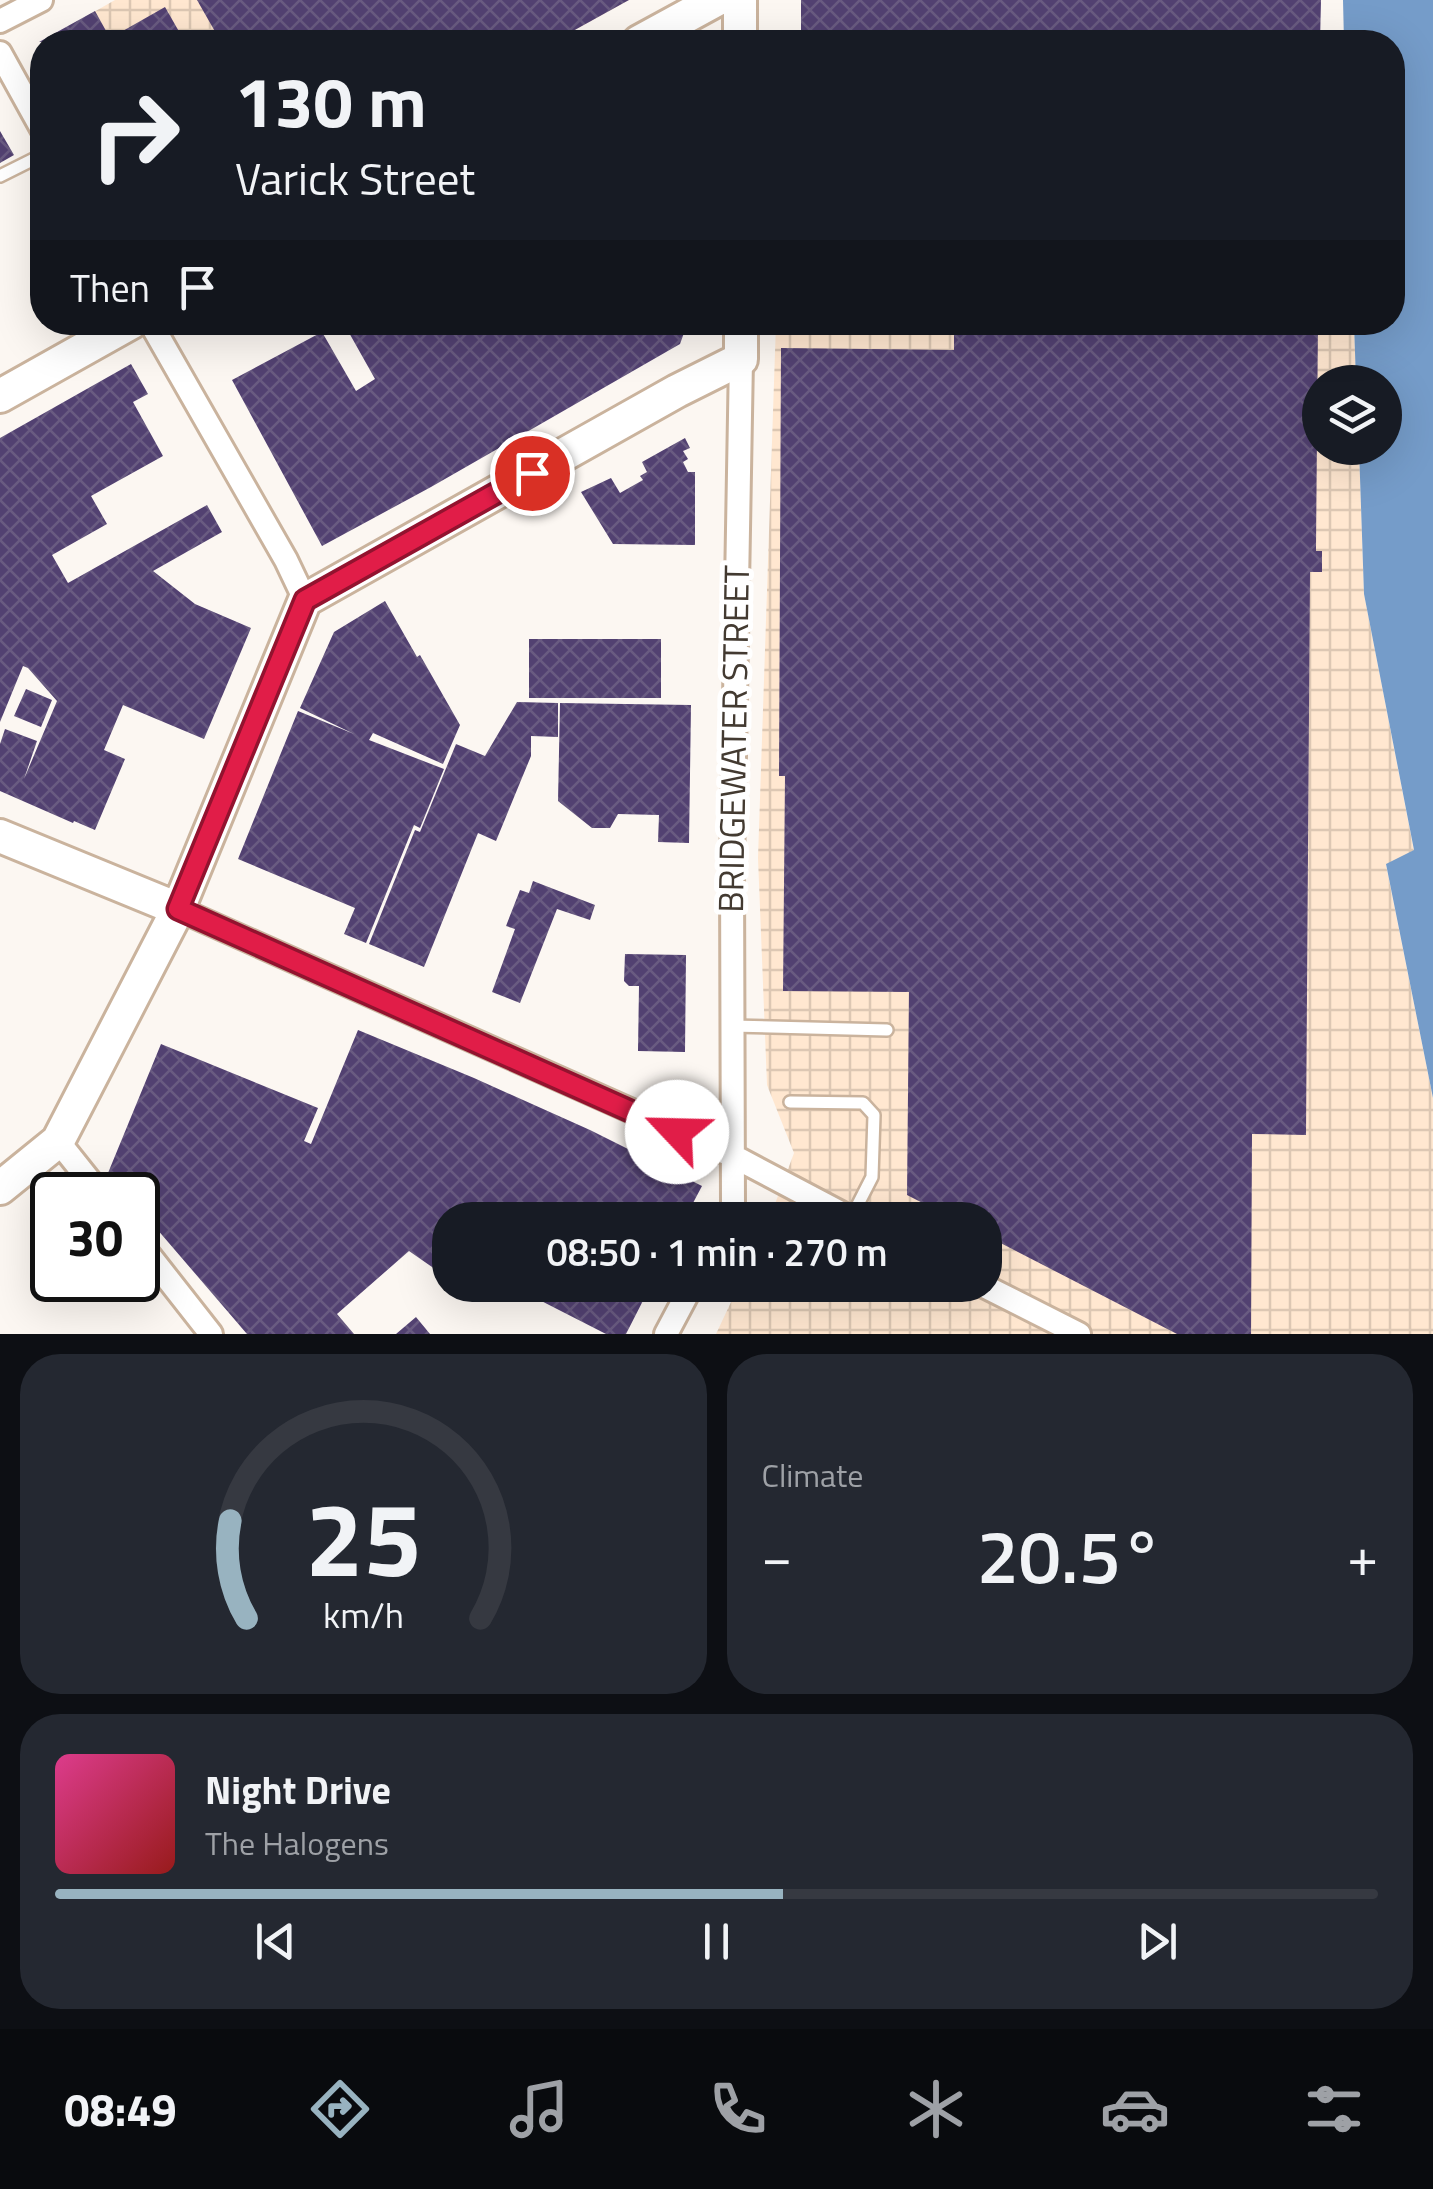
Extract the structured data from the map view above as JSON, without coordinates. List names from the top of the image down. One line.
{"streets":{"main road":["BRIDGEWATER STREET"]},"page":{"turn":["130 m","Varick Street"],"then":"Then","limit":"30","trip":"08:50 · 1 min · 270 m","tile":"Climate","heat":["−","20.5°","+"],"song":["Night Drive","The Halogens"],"tabs":"08:49","gauge":["25","km/h"]}}
